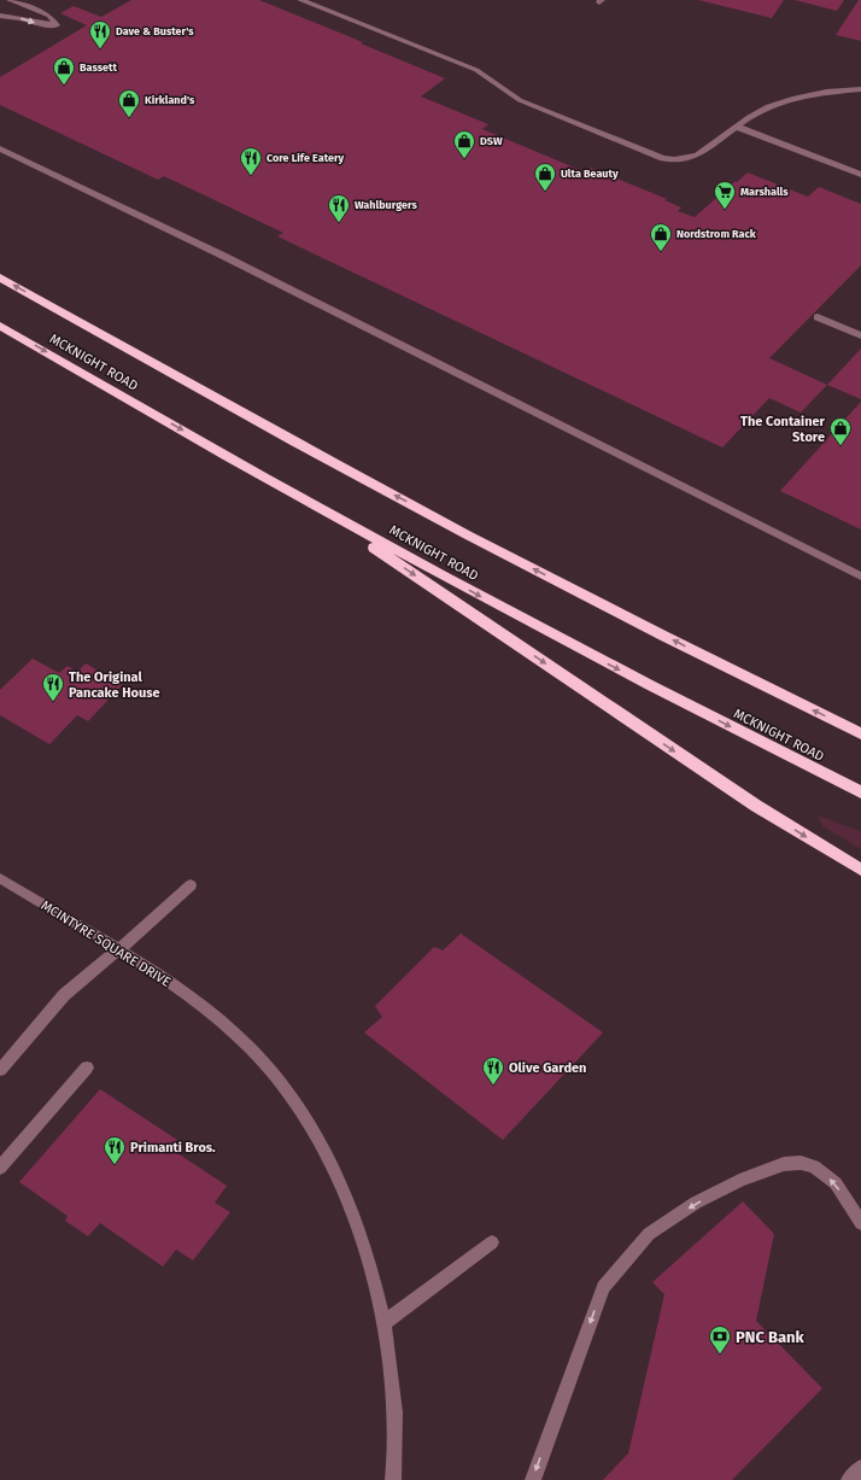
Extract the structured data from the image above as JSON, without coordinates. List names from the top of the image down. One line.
{"streets":{"highway":["MCKNIGHT ROAD"],"street":["MCINTYRE SQUARE DRIVE"]},"places":{"restaurant":["Dave & Buster's","Core Life Eatery","Wahlburgers","The Original Pancake House","Olive Garden","Primanti Bros."],"shop":["Bassett","Kirkland's","DSW","Ulta Beauty","Nordstrom Rack","The Container Store"],"supermarket":["Marshalls"],"bank":["PNC Bank"]}}
